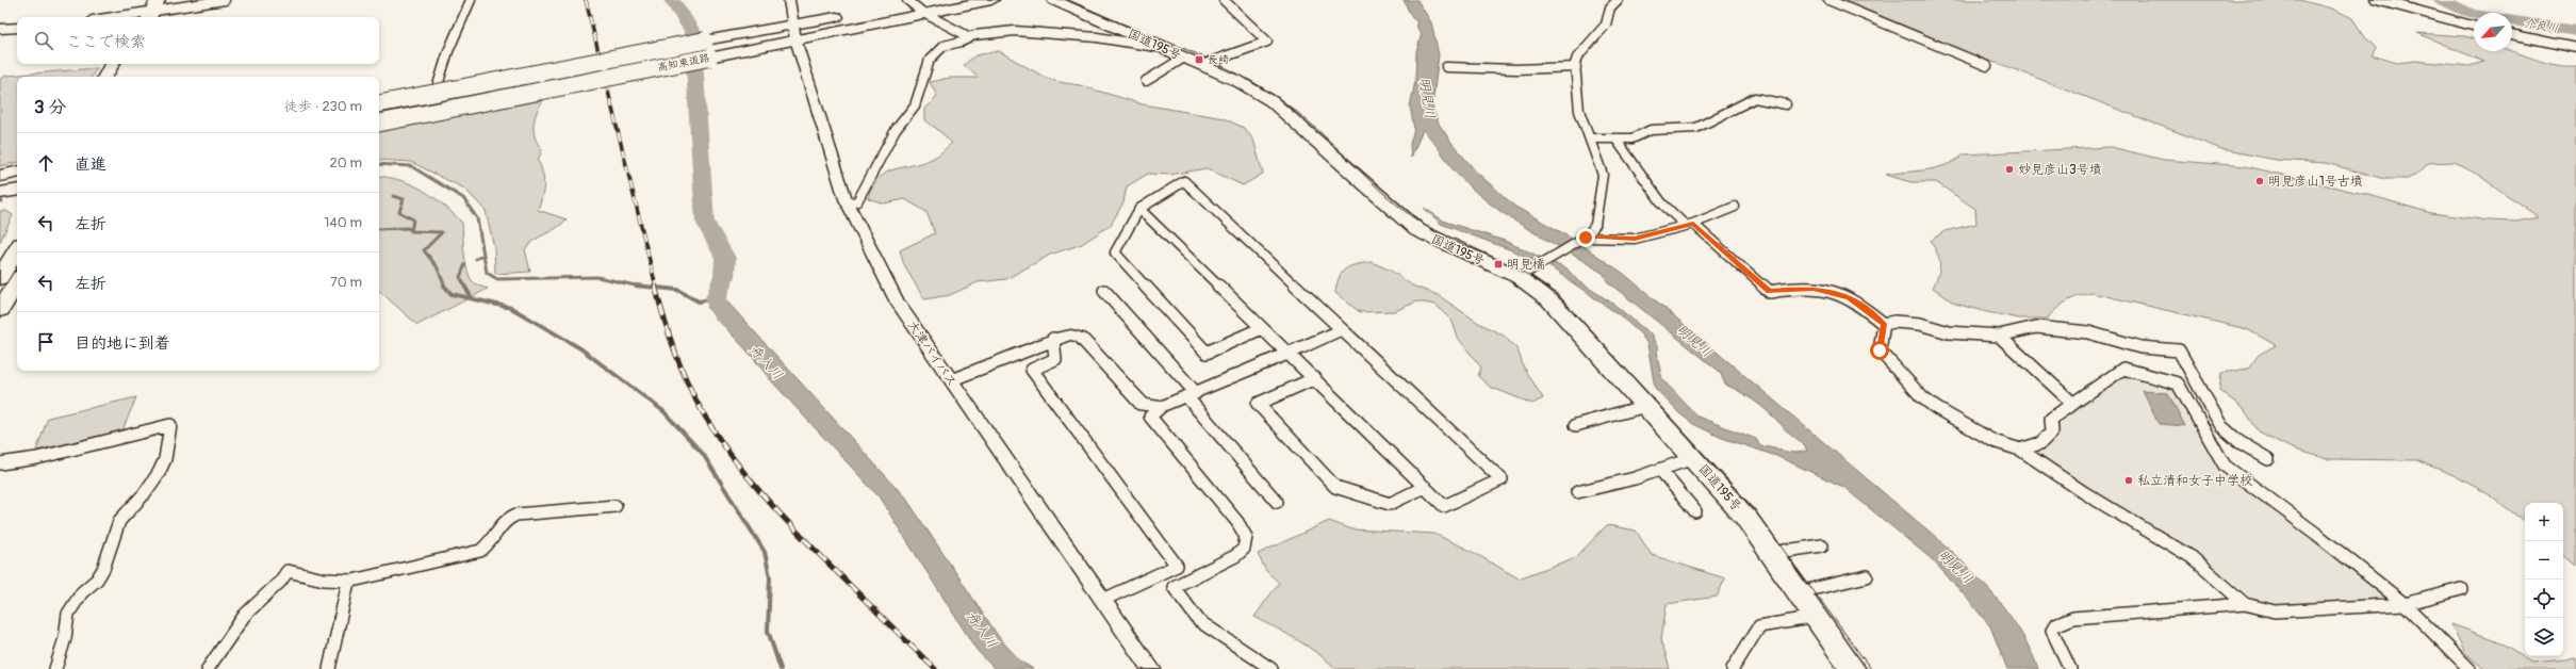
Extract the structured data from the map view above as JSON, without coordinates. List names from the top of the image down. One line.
{"streets":{"highway":["国道195号","高知東道路"],"main road":["大津バイパス"]},"crossings":[["高知東道路","大津バイパス"]],"water":["介良川","明見川","舟入川"],"places":{"transit":["長崎","明見橋"],"other":["妙見彦山3号墳","明見彦山1号古墳","私立清和女子中学校"]},"north":"bottom left","page":{"search":"ここで検索","heading":["3 分","徒歩 · 230 m"],"list":[["直進","20 m"],["左折","140 m"],["左折","70 m"],"目的地に到着"],"map_buttons":["+","−"]}}
